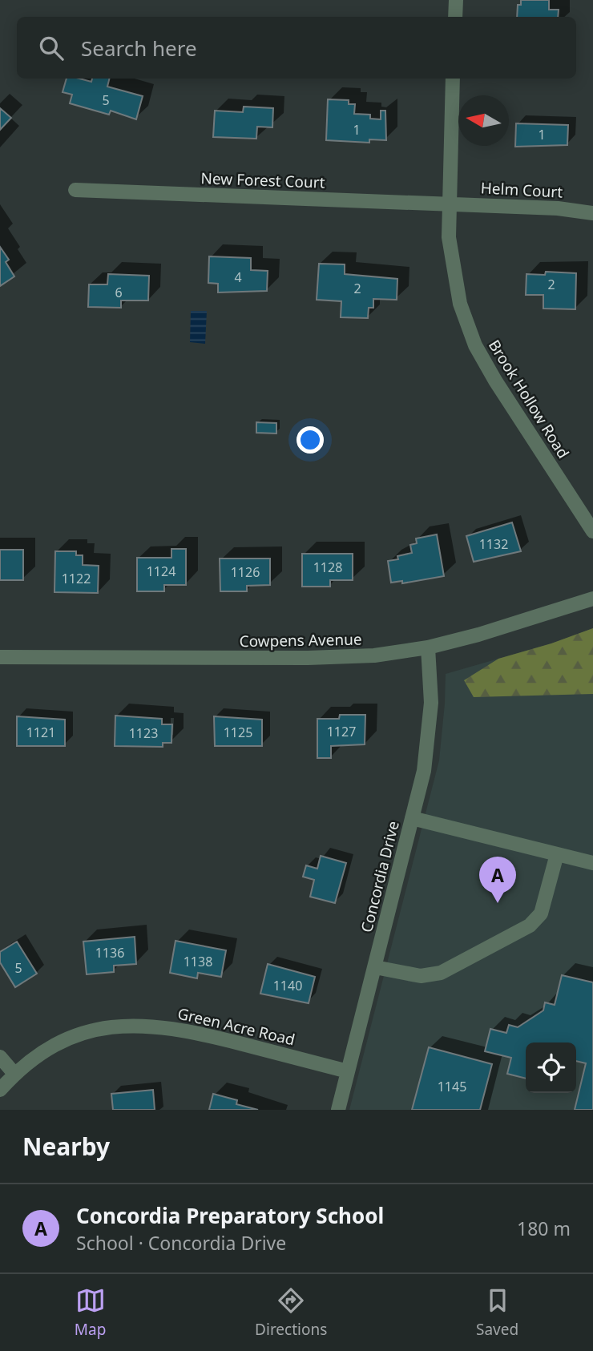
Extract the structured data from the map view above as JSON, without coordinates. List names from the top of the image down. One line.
{"streets":{"street":["New Forest Court","Helm Court","Brook Hollow Road","Cowpens Avenue","Concordia Drive","Green Acre Road"]},"crossings":[["New Forest Court","Helm Court"],["New Forest Court","Brook Hollow Road"],["Helm Court","Brook Hollow Road"],["Cowpens Avenue","Concordia Drive"],["Concordia Drive","Green Acre Road"]],"house_numbers":["5","1","1","4","2","2","6","1132","1128","1124","1126","1122","1127","1121","1125","1123","1136","1138","5","1140","1145"],"north":"left","page":{"search":"Search here","pins":"A","heading":"Nearby","list":[{"mark":"A","name":"Concordia Preparatory School","note":"School · Concordia Drive","value":"180 m"}],"nav":["Map","Directions","Saved"]}}
